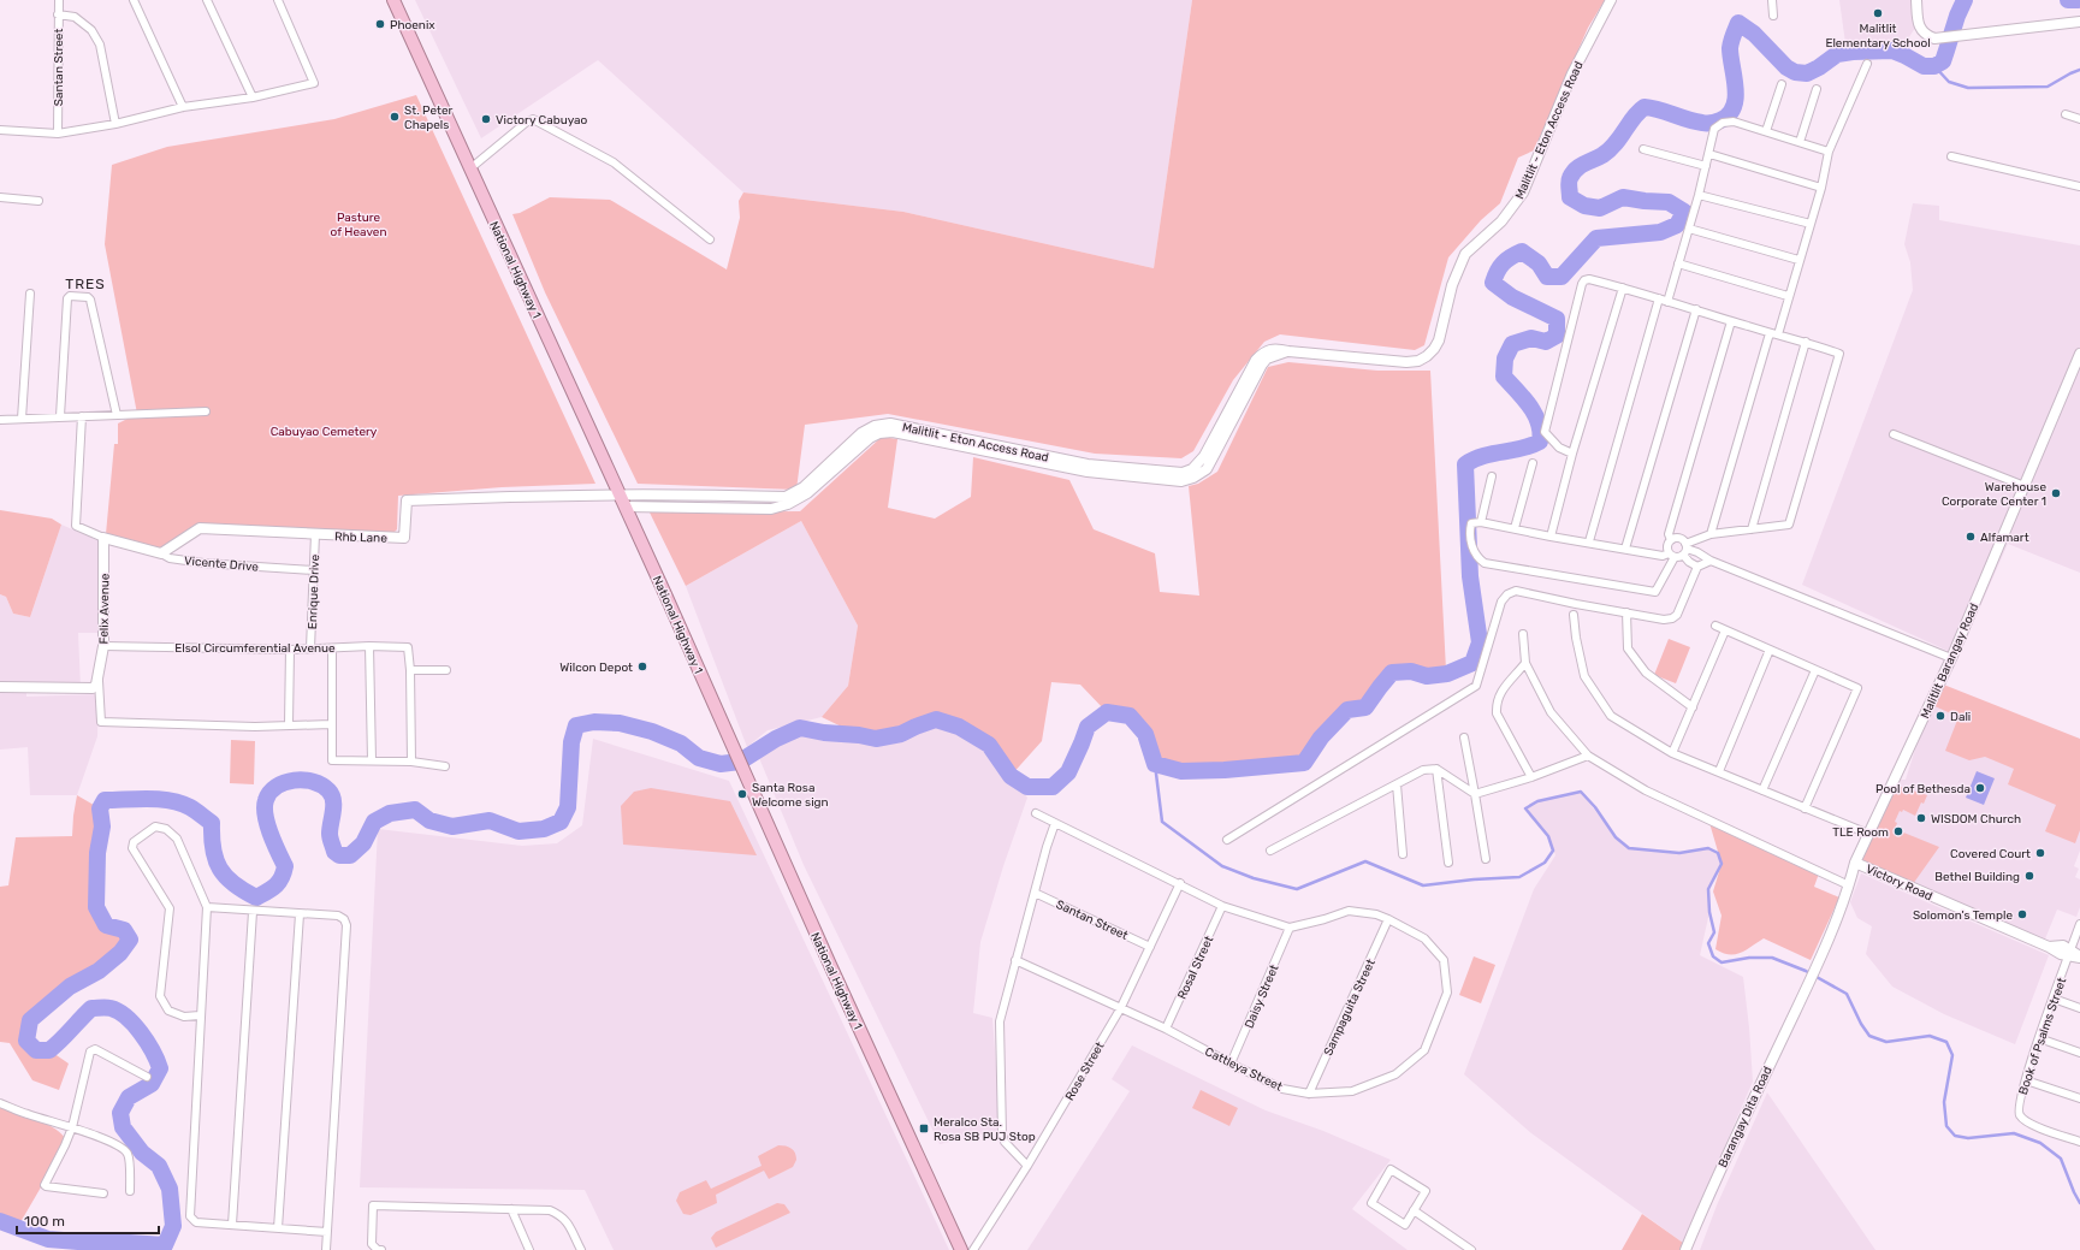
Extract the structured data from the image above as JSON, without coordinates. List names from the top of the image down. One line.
{"streets":{"highway":["National Highway 1"],"street":["Santan Street","Malitlit - Eton Access Road","Rhb Lane","Vicente Drive","Enrique Drive","Felix Avenue","Elsol Circumferential Avenue","Malitlit Barangay Road","Victory Road","Rosal Street","Daisy Street","Sampaguita Street","Book of Psalms Street","Cattleya Street","Rose Street","Barangay Dita Road"]},"crossings":[["Santan Street","Rose Street"],["Malitlit - Eton Access Road","National Highway 1"],["Malitlit - Eton Access Road","Rhb Lane"],["National Highway 1","Rhb Lane"],["Rhb Lane","Vicente Drive"],["Rhb Lane","Enrique Drive"],["Vicente Drive","Enrique Drive"],["Vicente Drive","Felix Avenue"],["Enrique Drive","Elsol Circumferential Avenue"],["Felix Avenue","Elsol Circumferential Avenue"],["Malitlit Barangay Road","Victory Road"],["Malitlit Barangay Road","Barangay Dita Road"],["Victory Road","Book of Psalms Street"],["Rosal Street","Cattleya Street"],["Daisy Street","Cattleya Street"],["Sampaguita Street","Cattleya Street"],["Cattleya Street","Rose Street"]],"districts":["TRES"],"parks":["Pasture of Heaven","Cabuyao Cemetery"],"places":{"other":["Malitlit Elementary School","Phoenix","St. Peter Chapels","Victory Cabuyao","Warehouse Corporate Center 1","Alfamart","Wilcon Depot","Dali","Pool of Bethesda","Santa Rosa Welcome sign","WISDOM Church","TLE Room","Covered Court","Bethel Building","Solomon's Temple"],"transit":["Meralco Sta. Rosa SB PUJ Stop"]},"scale_bar":"100 m"}
